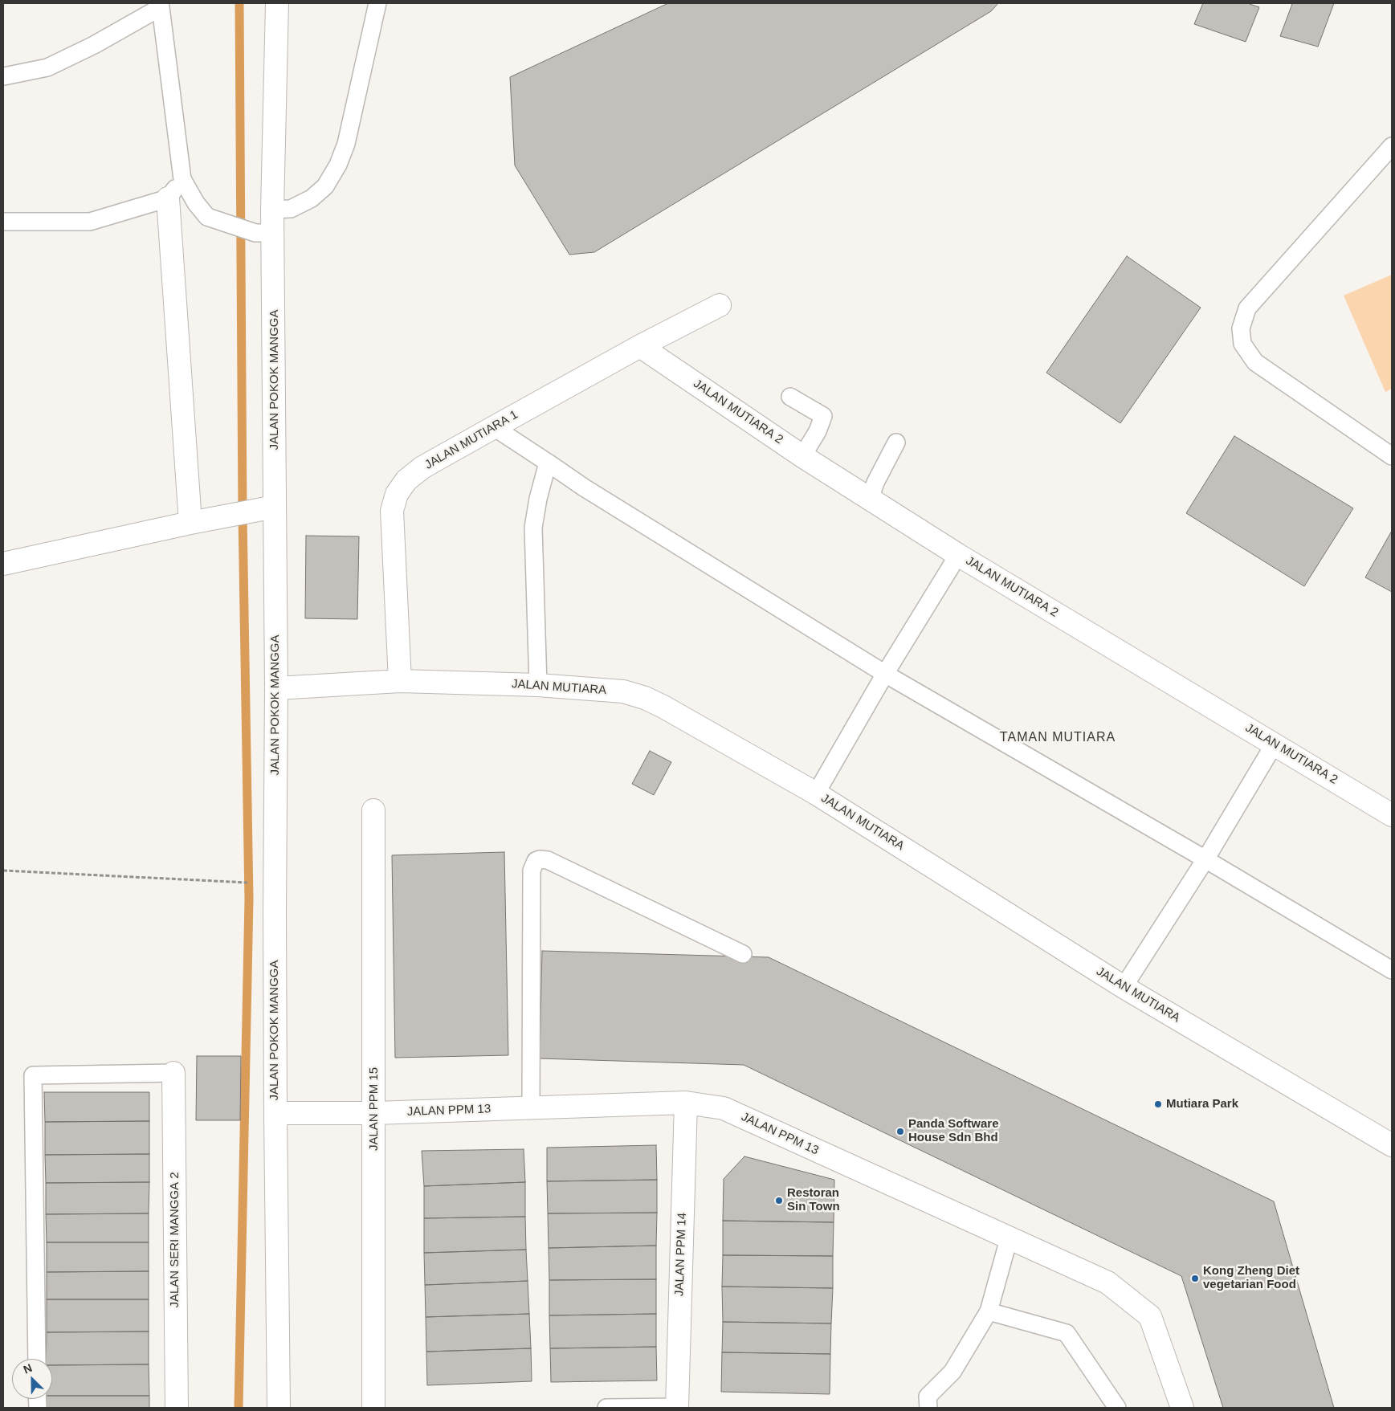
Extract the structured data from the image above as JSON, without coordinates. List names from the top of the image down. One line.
{"streets":{"street":["JALAN POKOK MANGGA","JALAN MUTIARA 2","JALAN MUTIARA 1","JALAN MUTIARA","JALAN PPM 15","JALAN PPM 13","JALAN SERI MANGGA 2","JALAN PPM 14"]},"crossings":[["JALAN POKOK MANGGA","JALAN MUTIARA"],["JALAN POKOK MANGGA","JALAN PPM 13"],["JALAN MUTIARA 2","JALAN MUTIARA 1"],["JALAN MUTIARA 1","JALAN MUTIARA"],["JALAN PPM 15","JALAN PPM 13"],["JALAN PPM 13","JALAN PPM 14"]],"districts":["TAMAN MUTIARA"],"places":["Mutiara Park","Panda Software House Sdn Bhd","Restoran Sin Town","Kong Zheng Diet vegetarian Food"],"north":"top left"}
